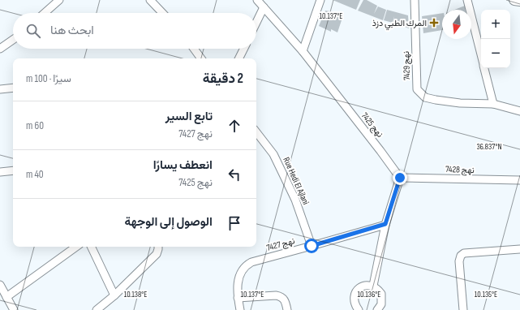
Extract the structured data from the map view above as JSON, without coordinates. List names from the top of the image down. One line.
{"streets":{"street":["نهج 7429","نهج 7425","نهج 7428","Rue Hedi El Ajlani","نهج 7427"]},"crossings":[["نهج 7425","نهج 7428"],["Rue Hedi El Ajlani","نهج 7427"]],"places":{"health":["المرك الطبي دزذ"]},"north":"bottom","page":{"map_buttons":["+","−"],"search":"ابحث هنا","heading":["2 دقيقة","سيرًا · 100 m"],"list":[["تابع السير","نهج 7427","60 m"],["انعطف يسارًا","نهج 7425","40 m"],"الوصول إلى الوجهة"]},"coordinates":["10.137°E","36.837°N","10.138°E","10.136°E","10.135°E"]}
